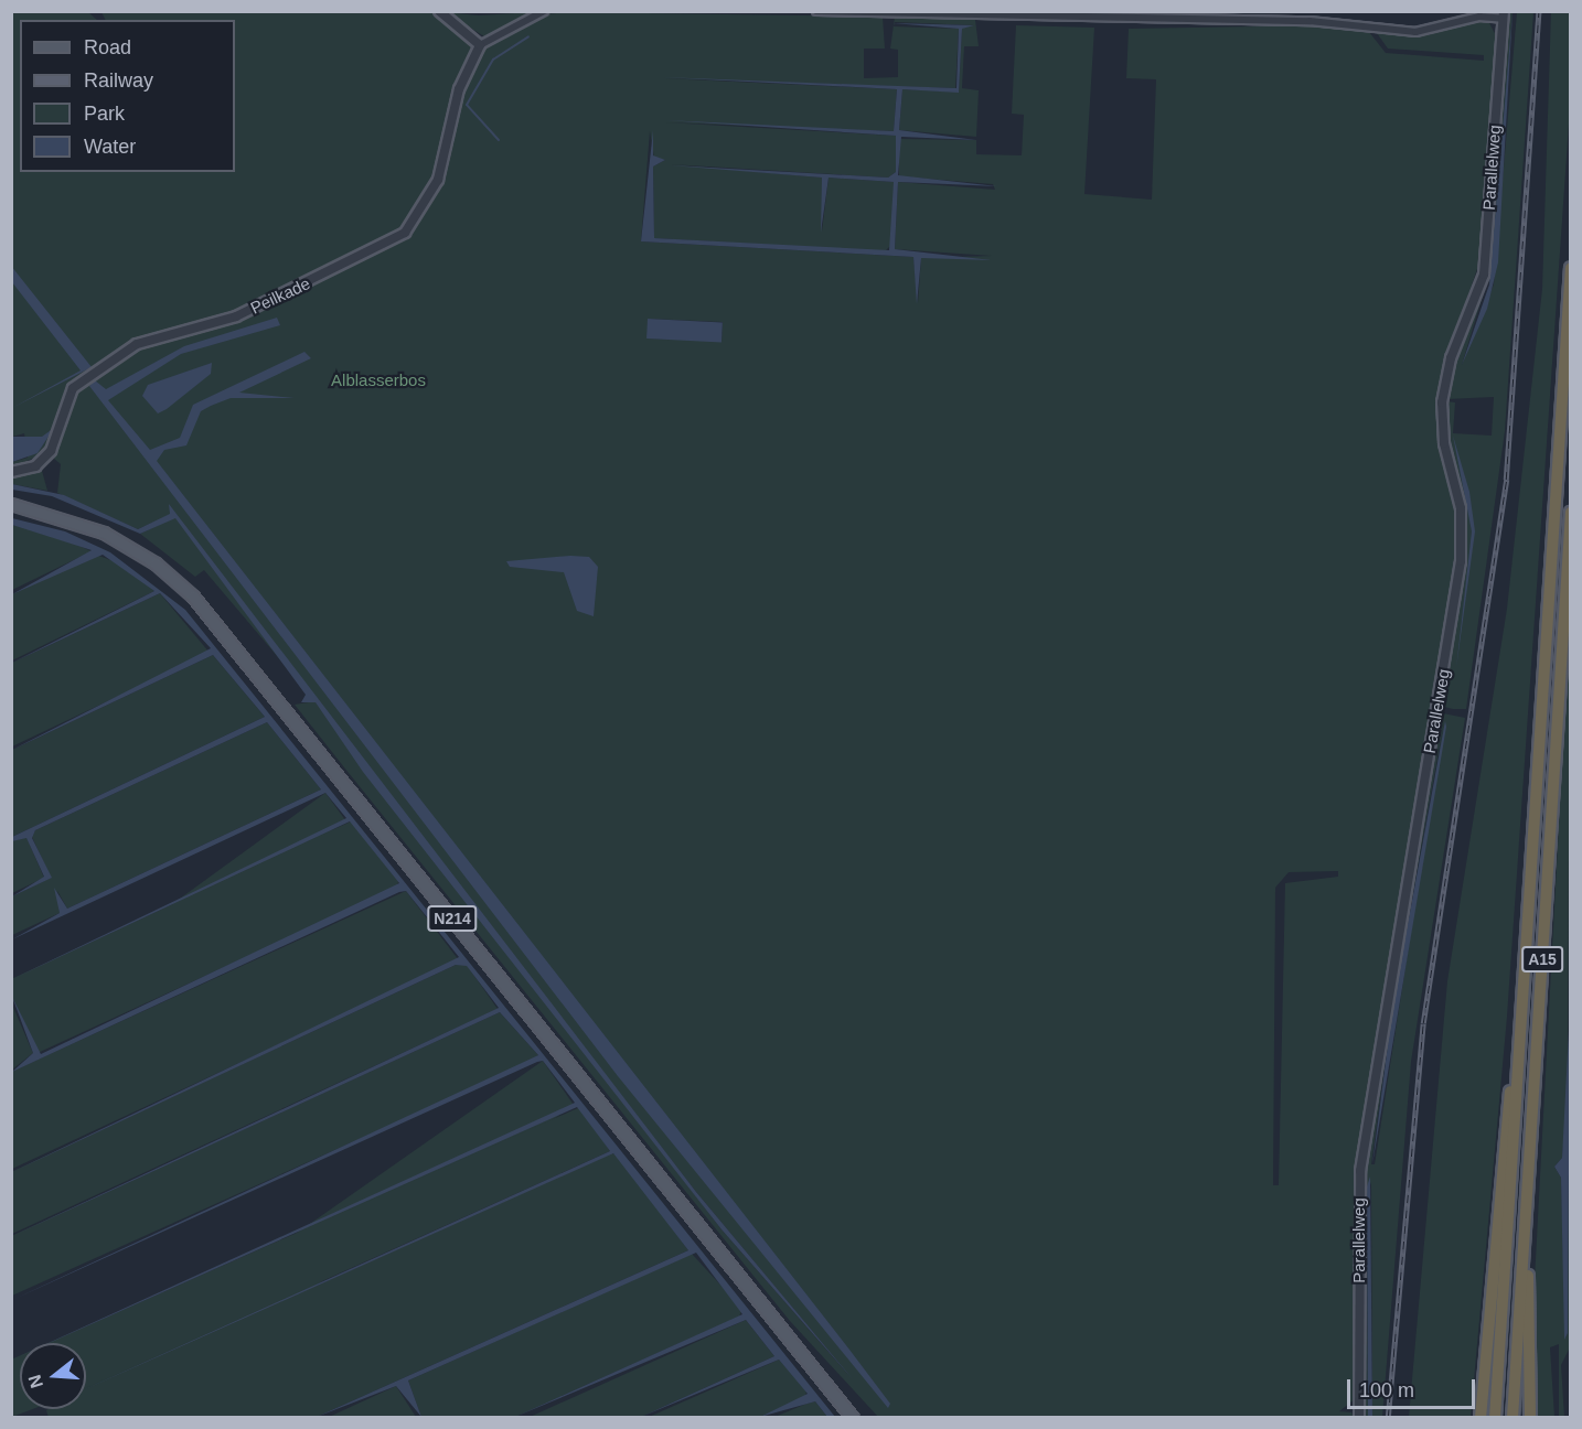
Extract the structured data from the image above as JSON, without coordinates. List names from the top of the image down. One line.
{"streets":{"highway":["A15"],"main road":["N214"],"street":["Parallelweg","Peilkade"]},"parks":["Alblasserbos"],"legend":["Road","Railway","Park","Water"],"scale_bar":"100 m","north":"left"}
